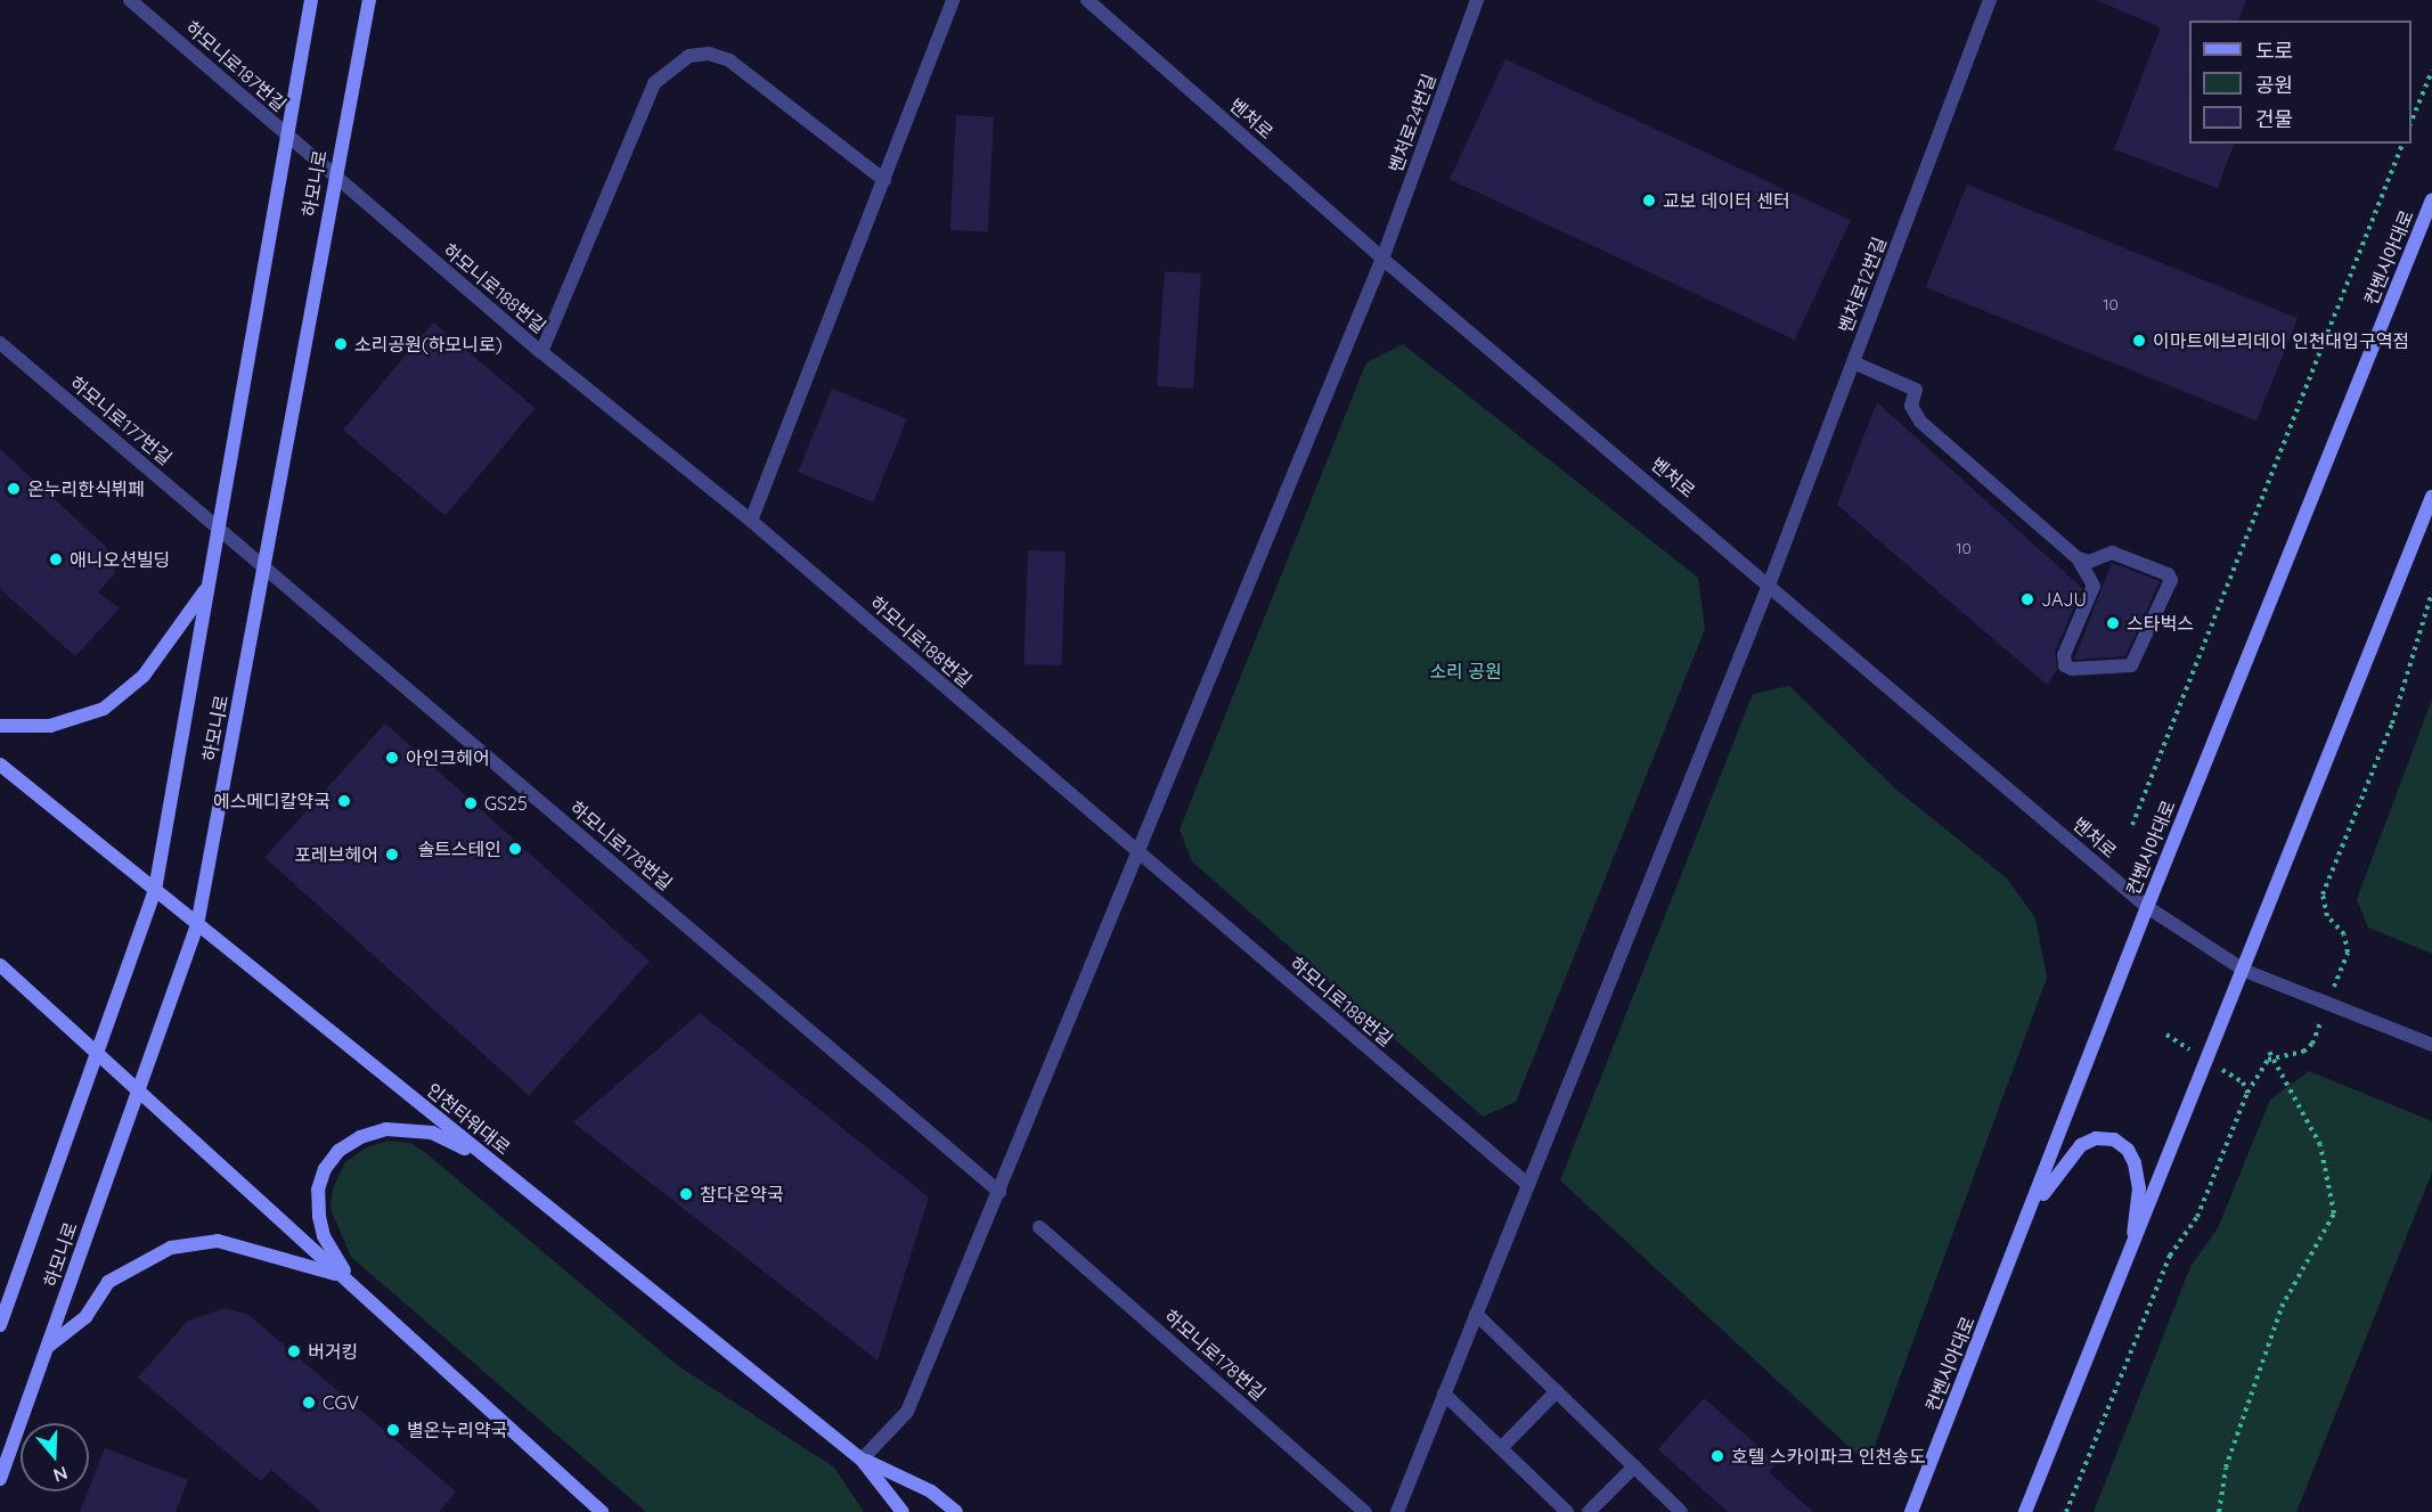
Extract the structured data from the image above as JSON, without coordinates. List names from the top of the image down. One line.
{"streets":{"main road":["하모니로","컨벤시아대로","인천타워대로"],"street":["하모니로187번길","벤처로","벤처로24번길","벤처로12번길","하모니로188번길","하모니로177번길","하모니로178번길"]},"crossings":[["하모니로187번길","하모니로"],["하모니로187번길","하모니로188번길"],["벤처로","벤처로24번길"],["벤처로","컨벤시아대로"],["벤처로","벤처로12번길"],["벤처로24번길","하모니로188번길"],["벤처로24번길","하모니로178번길"],["벤처로24번길","인천타워대로"],["하모니로","하모니로188번길"],["하모니로","하모니로177번길"],["하모니로","하모니로178번길"],["하모니로","인천타워대로"],["벤처로12번길","하모니로188번길"],["하모니로177번길","하모니로178번길"]],"parks":["소리 공원"],"places":["교보 데이터 센터","이마트에브리데이 인천대입구역점","소리공원(하모니로)","온누리한식뷔페","애니오션빌딩","JAJU","스타벅스","아인크헤어","에스메디칼약국","GS25","솔트스테인","포레브헤어","참다온약국","버거킹","CGV","별온누리약국","호텔 스카이파크 인천송도"],"house_numbers":["10","10"],"legend":["도로","공원","건물"],"north":"bottom"}
